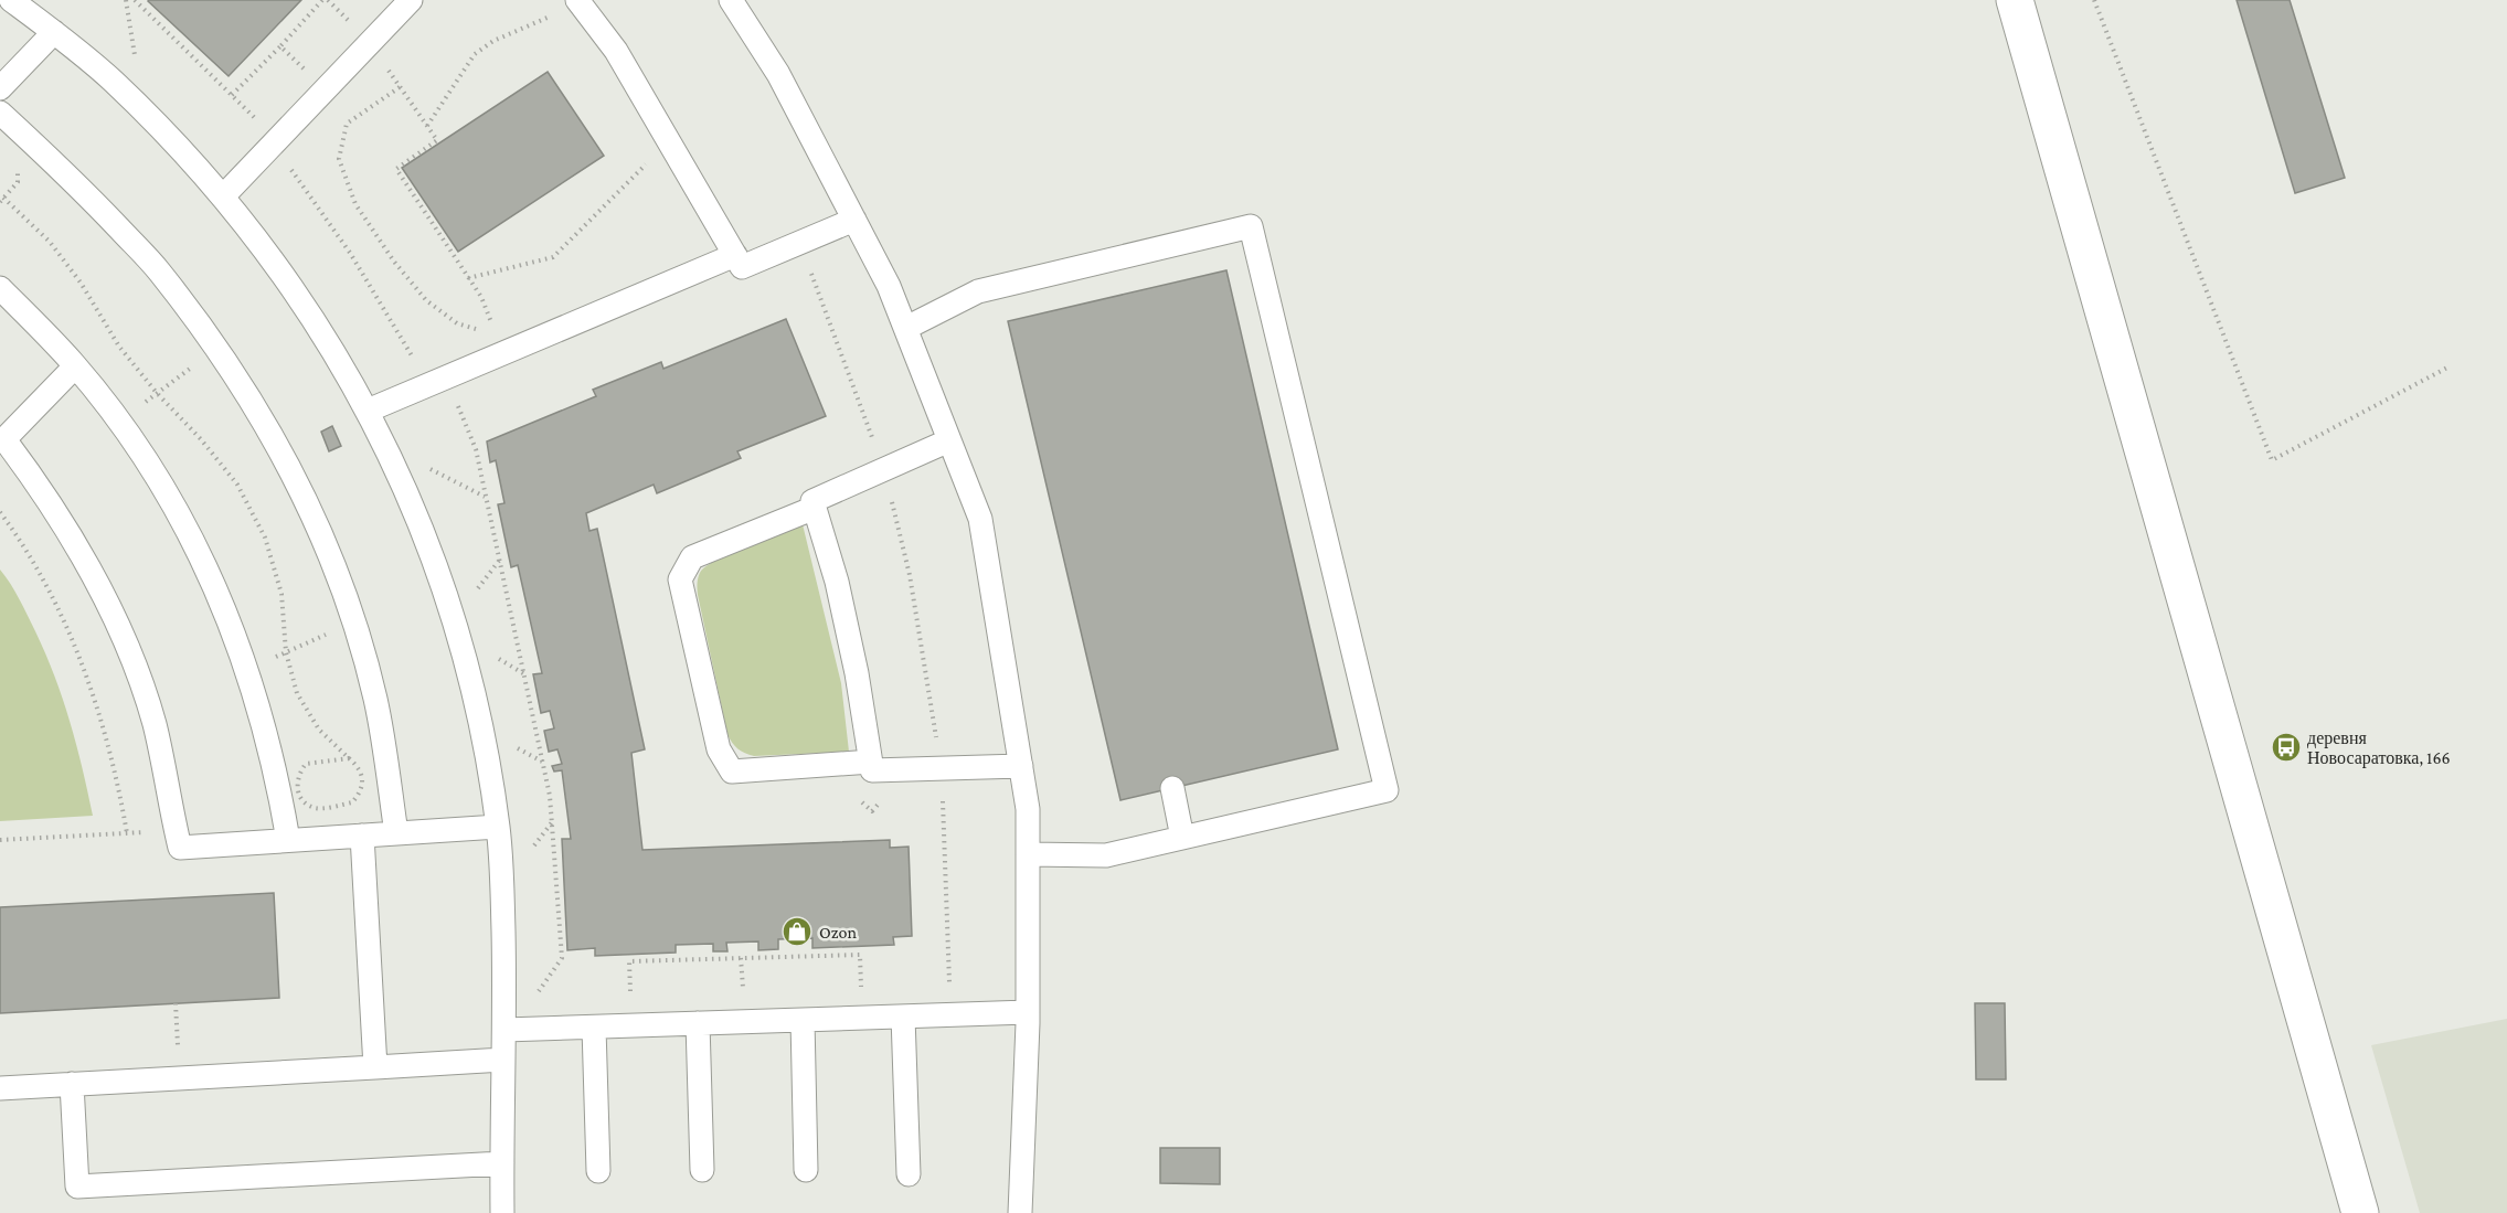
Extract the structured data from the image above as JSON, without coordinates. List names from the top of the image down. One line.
{"places":{"bus stop":["деревня Новосаратовка, 166"],"shop":["Ozon"]}}
